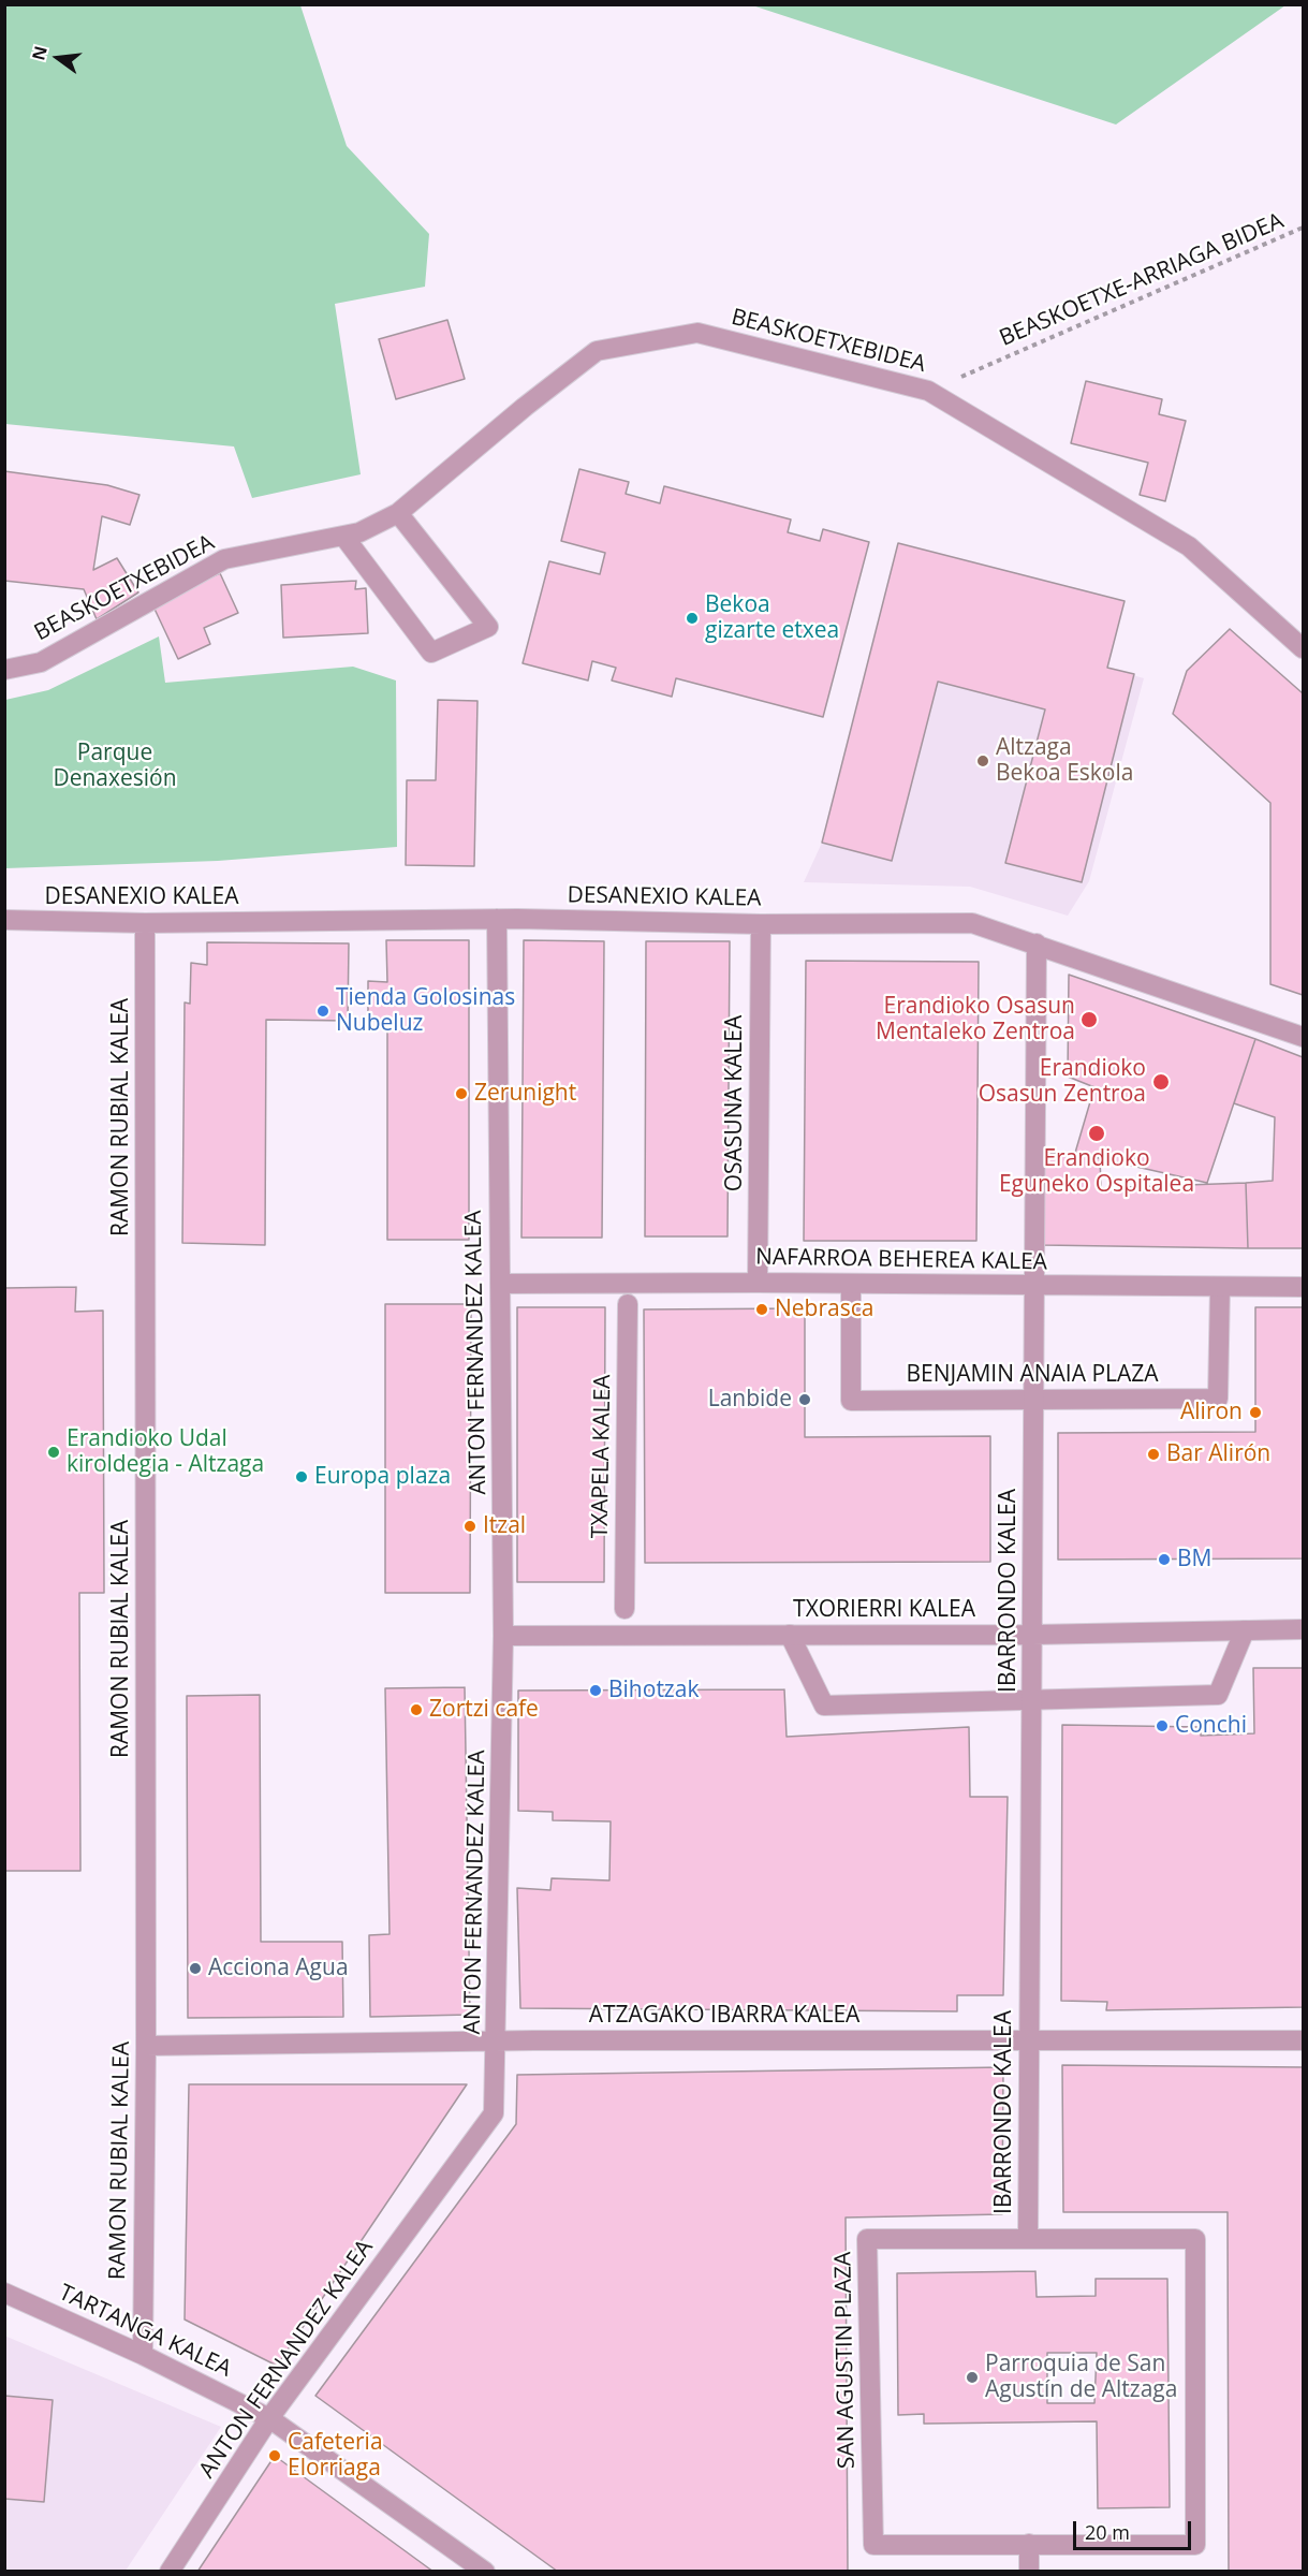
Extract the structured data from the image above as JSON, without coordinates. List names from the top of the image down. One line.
{"streets":{"street":["BEASKOETXEBIDEA","DESANEXIO KALEA","OSASUNA KALEA","RAMON RUBIAL KALEA","NAFARROA BEHEREA KALEA","ANTON FERNANDEZ KALEA","BENJAMIN ANAIA PLAZA","TXAPELA KALEA","IBARRONDO KALEA","TXORIERRI KALEA","ATZAGAKO IBARRA KALEA","TARTANGA KALEA","SAN AGUSTIN PLAZA"],"path":["BEASKOETXE-ARRIAGA BIDEA"]},"crossings":[["DESANEXIO KALEA","OSASUNA KALEA"],["DESANEXIO KALEA","RAMON RUBIAL KALEA"],["DESANEXIO KALEA","ANTON FERNANDEZ KALEA"],["DESANEXIO KALEA","IBARRONDO KALEA"],["OSASUNA KALEA","NAFARROA BEHEREA KALEA"],["RAMON RUBIAL KALEA","ATZAGAKO IBARRA KALEA"],["RAMON RUBIAL KALEA","TARTANGA KALEA"],["NAFARROA BEHEREA KALEA","ANTON FERNANDEZ KALEA"],["NAFARROA BEHEREA KALEA","BENJAMIN ANAIA PLAZA"],["NAFARROA BEHEREA KALEA","IBARRONDO KALEA"],["ANTON FERNANDEZ KALEA","TXORIERRI KALEA"],["ANTON FERNANDEZ KALEA","ATZAGAKO IBARRA KALEA"],["ANTON FERNANDEZ KALEA","TARTANGA KALEA"],["BENJAMIN ANAIA PLAZA","IBARRONDO KALEA"],["IBARRONDO KALEA","TXORIERRI KALEA"],["IBARRONDO KALEA","ATZAGAKO IBARRA KALEA"],["IBARRONDO KALEA","SAN AGUSTIN PLAZA"]],"parks":["Parque Denaxesión"],"places":["Bekoa gizarte etxea","Altzaga Bekoa Eskola","Tienda Golosinas Nubeluz","Erandioko Osasun Mentaleko Zentroa","Erandioko Osasun Zentroa","Zerunight","Erandioko Eguneko Ospitalea","Nebrasca","Lanbide","Aliron","Erandioko Udal kiroldegia - Altzaga","Bar Alirón","Europa plaza","Itzal","BM","Bihotzak","Zortzi cafe","Conchi","Acciona Agua","Parroquia de San Agustín de Altzaga","Cafeteria Elorriaga"],"scale_bar":"20 m","north":"left"}
